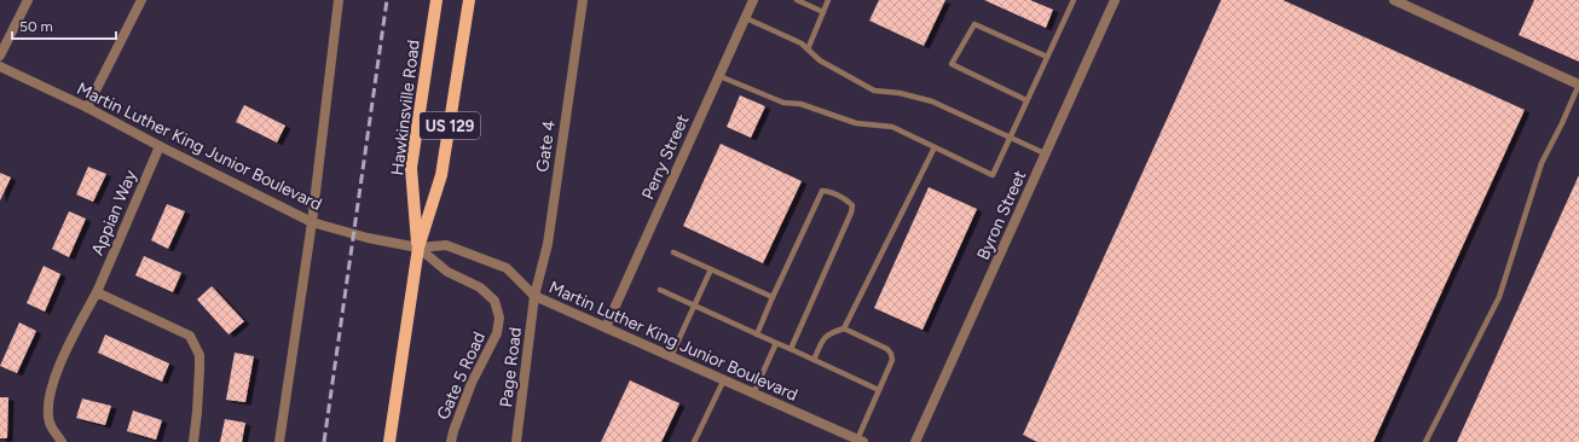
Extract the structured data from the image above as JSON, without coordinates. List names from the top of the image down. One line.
{"streets":{"main road":["Hawkinsville Road","US 129"],"street":["Martin Luther King Junior Boulevard","Gate 4","Perry Street","Appian Way","Byron Street","Page Road","Gate 5 Road"]},"crossings":[["Hawkinsville Road","Martin Luther King Junior Boulevard"],["Hawkinsville Road","Gate 5 Road"],["Martin Luther King Junior Boulevard","Gate 4"],["Martin Luther King Junior Boulevard","Perry Street"],["Martin Luther King Junior Boulevard","Appian Way"],["Martin Luther King Junior Boulevard","Page Road"],["Martin Luther King Junior Boulevard","Gate 5 Road"],["Gate 4","Page Road"]],"scale_bar":"50 m"}
